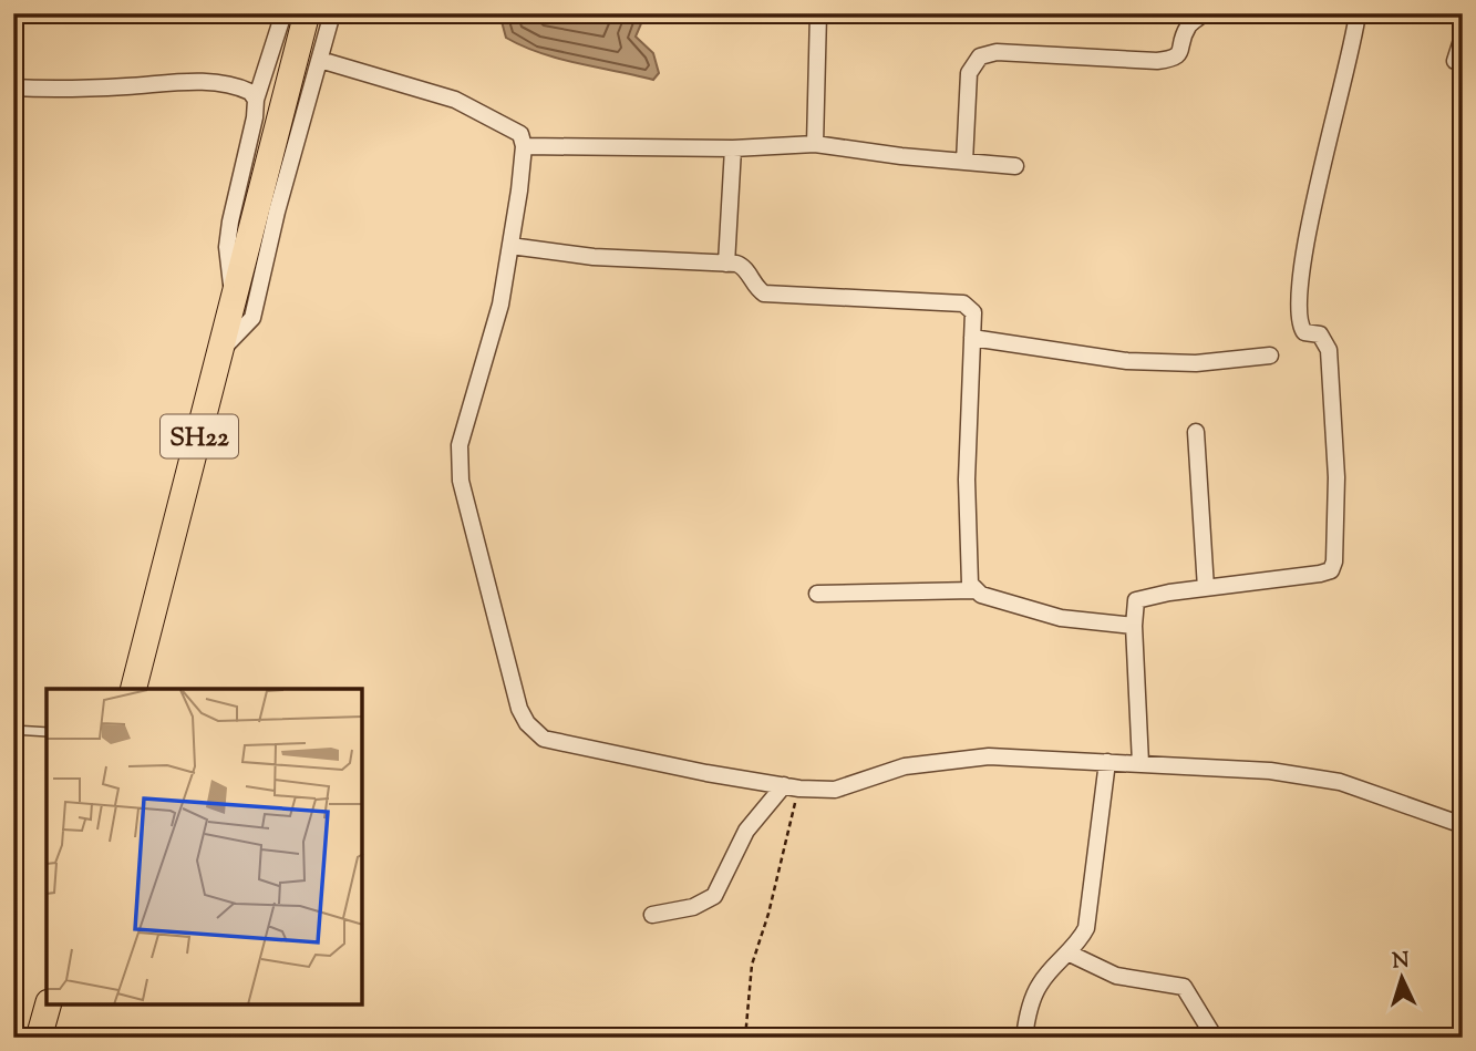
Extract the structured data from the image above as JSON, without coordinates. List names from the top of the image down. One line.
{"streets":{"main road":["SH22"]},"north":"top"}
